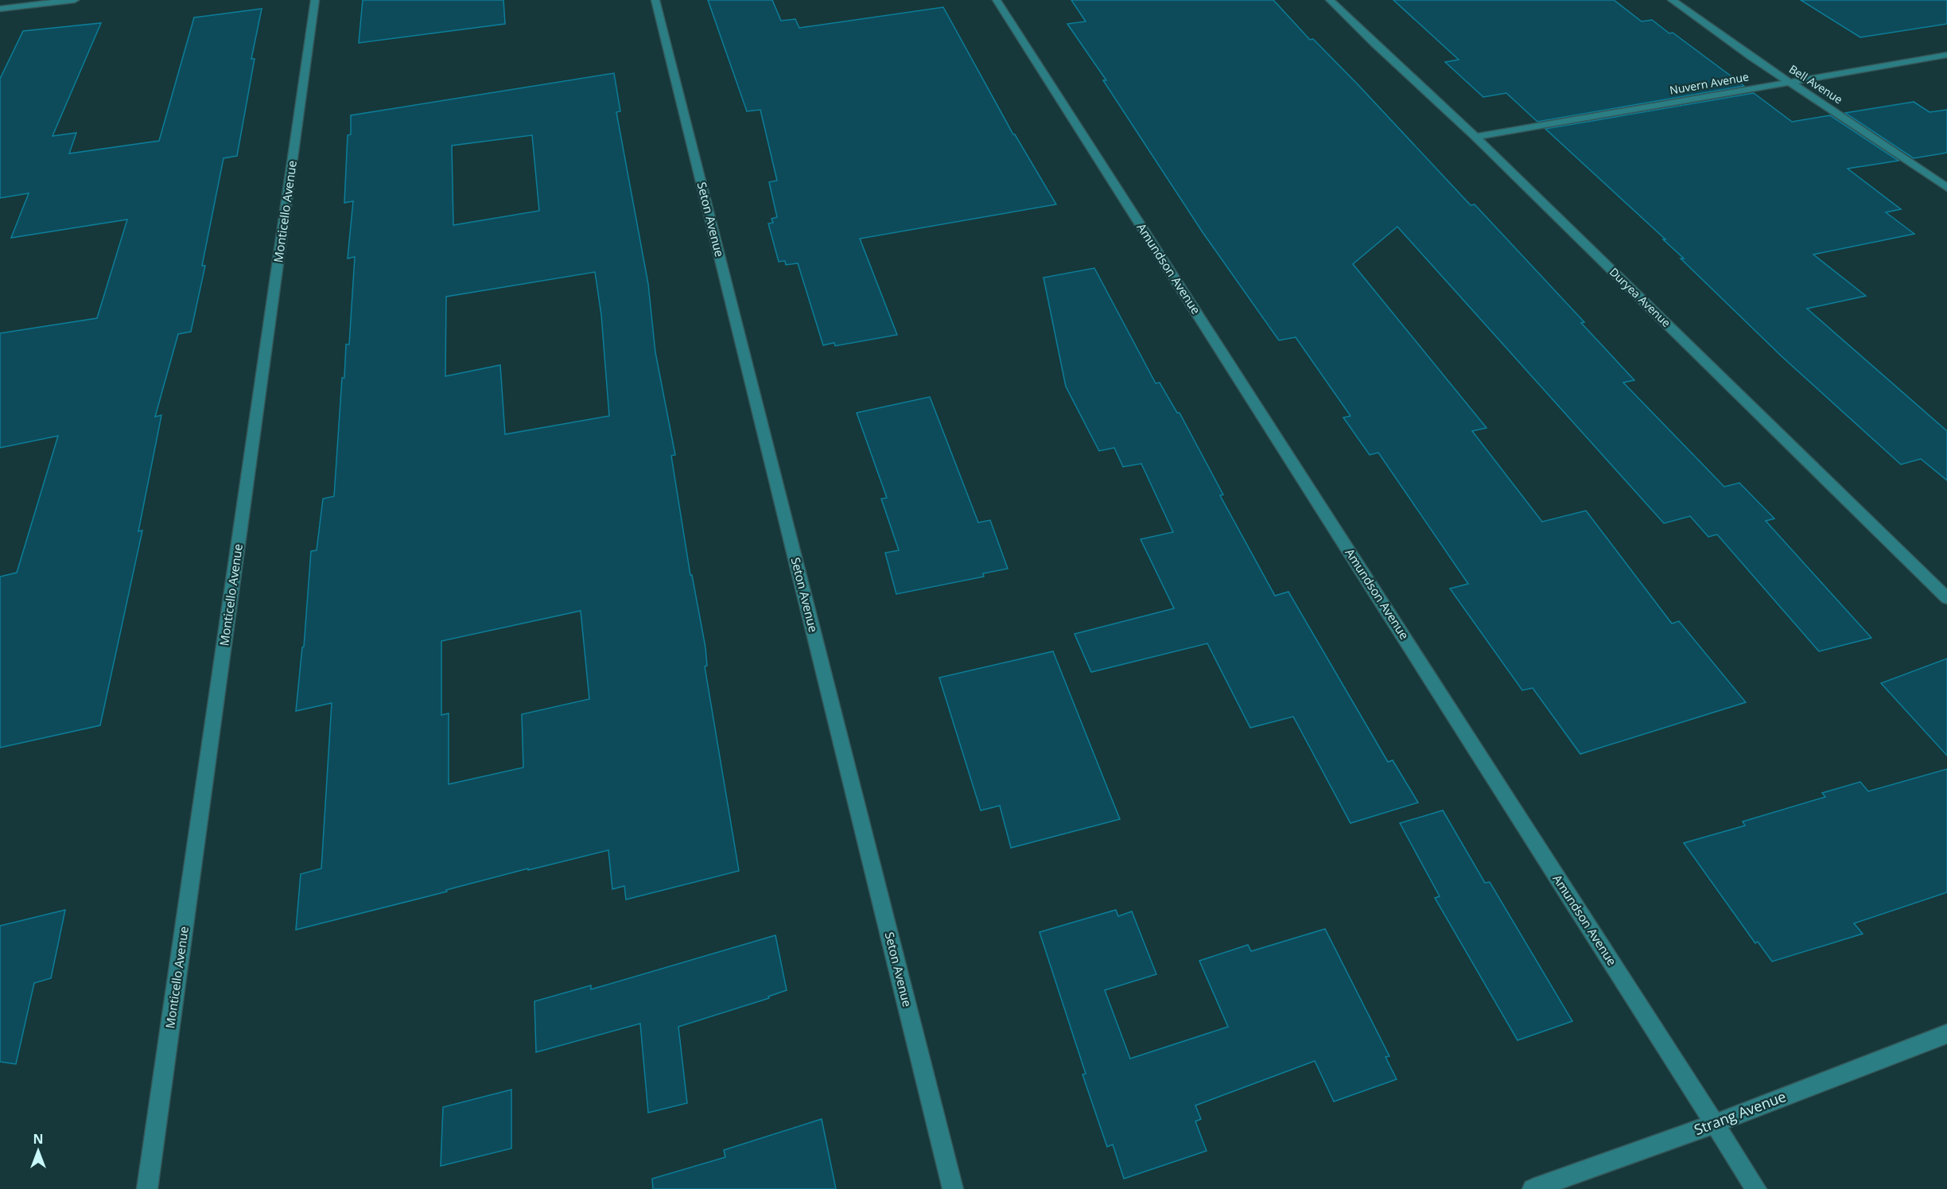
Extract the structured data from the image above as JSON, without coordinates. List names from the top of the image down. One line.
{"streets":{"street":["Nuvern Avenue","Bell Avenue","Monticello Avenue","Seton Avenue","Amundson Avenue","Duryea Avenue","Strang Avenue"]},"crossings":[["Nuvern Avenue","Bell Avenue"],["Nuvern Avenue","Duryea Avenue"],["Amundson Avenue","Strang Avenue"]],"north":"top"}
